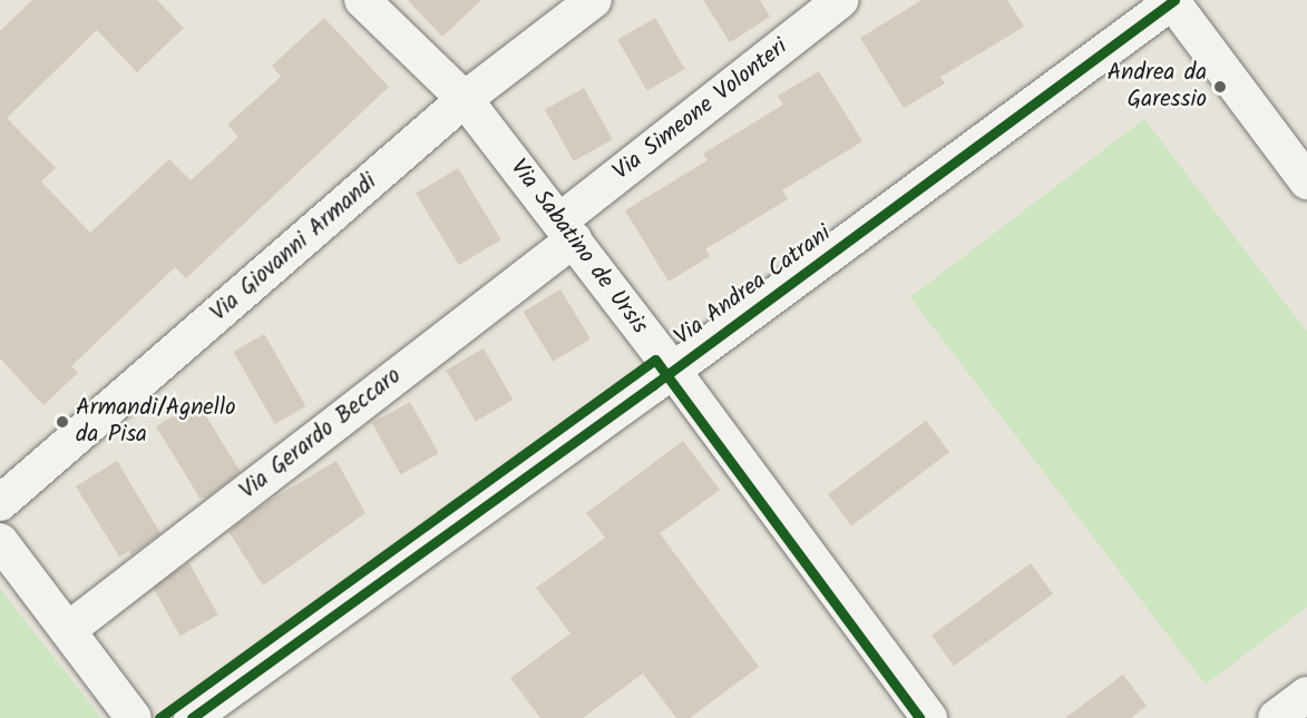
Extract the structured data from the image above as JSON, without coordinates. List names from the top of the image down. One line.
{"streets":{"street":["Via Simeone Volonteri","Via Sabatino de Ursis","Via Giovanni Armandi","Via Andrea Catrani","Via Gerardo Beccaro"]},"crossings":[["Via Simeone Volonteri","Via Sabatino de Ursis"],["Via Simeone Volonteri","Via Gerardo Beccaro"],["Via Sabatino de Ursis","Via Giovanni Armandi"],["Via Sabatino de Ursis","Via Andrea Catrani"],["Via Sabatino de Ursis","Via Gerardo Beccaro"]],"places":["Andrea da Garessio","Armandi/Agnello da Pisa"]}
